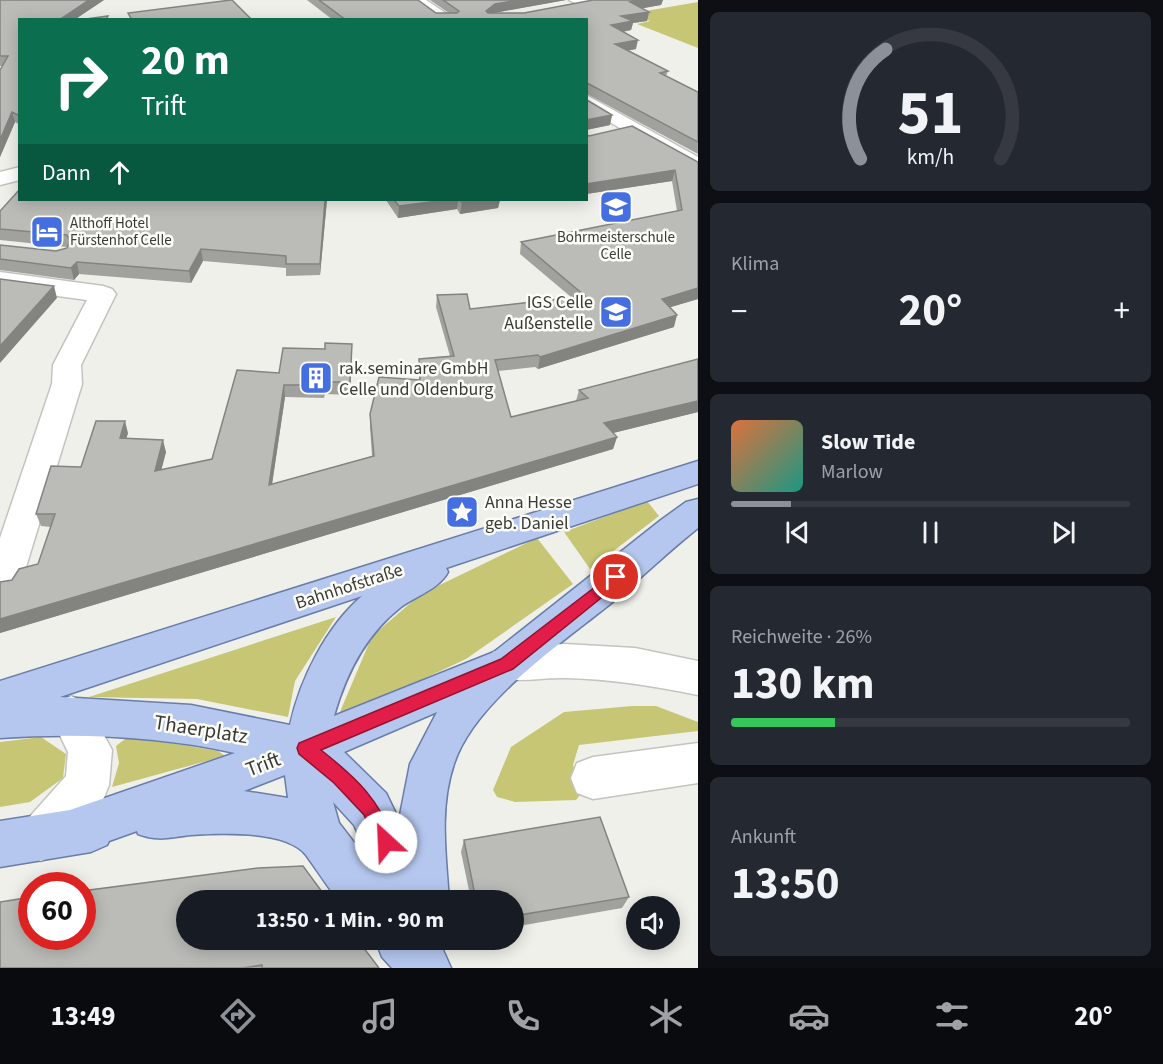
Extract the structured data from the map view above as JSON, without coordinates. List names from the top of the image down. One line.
{"streets":{"main road":["Bahnhofstraße","Thaerplatz","Trift"]},"crossings":[["Thaerplatz","Trift"]],"places":{"school or university":["Bohrmeisterschule Celle","IGS Celle Außenstelle"],"hotel":["Althoff Hotel Fürstenhof Celle"],"building":["rak.seminare GmbH Celle und Oldenburg"],"place":["Anna Hesse geb. Daniel"]},"page":{"turn":["20 m","Trift"],"then":"Dann","tile":["Klima",["Reichweite · 26%","130 km"],["Ankunft","13:50"]],"heat":["−","20°","+"],"song":["Slow Tide","Marlow"],"limit":"60","trip":"13:50 · 1 Min. · 90 m","tabs":["13:49","20°"],"gauge":["51","km/h"]}}
